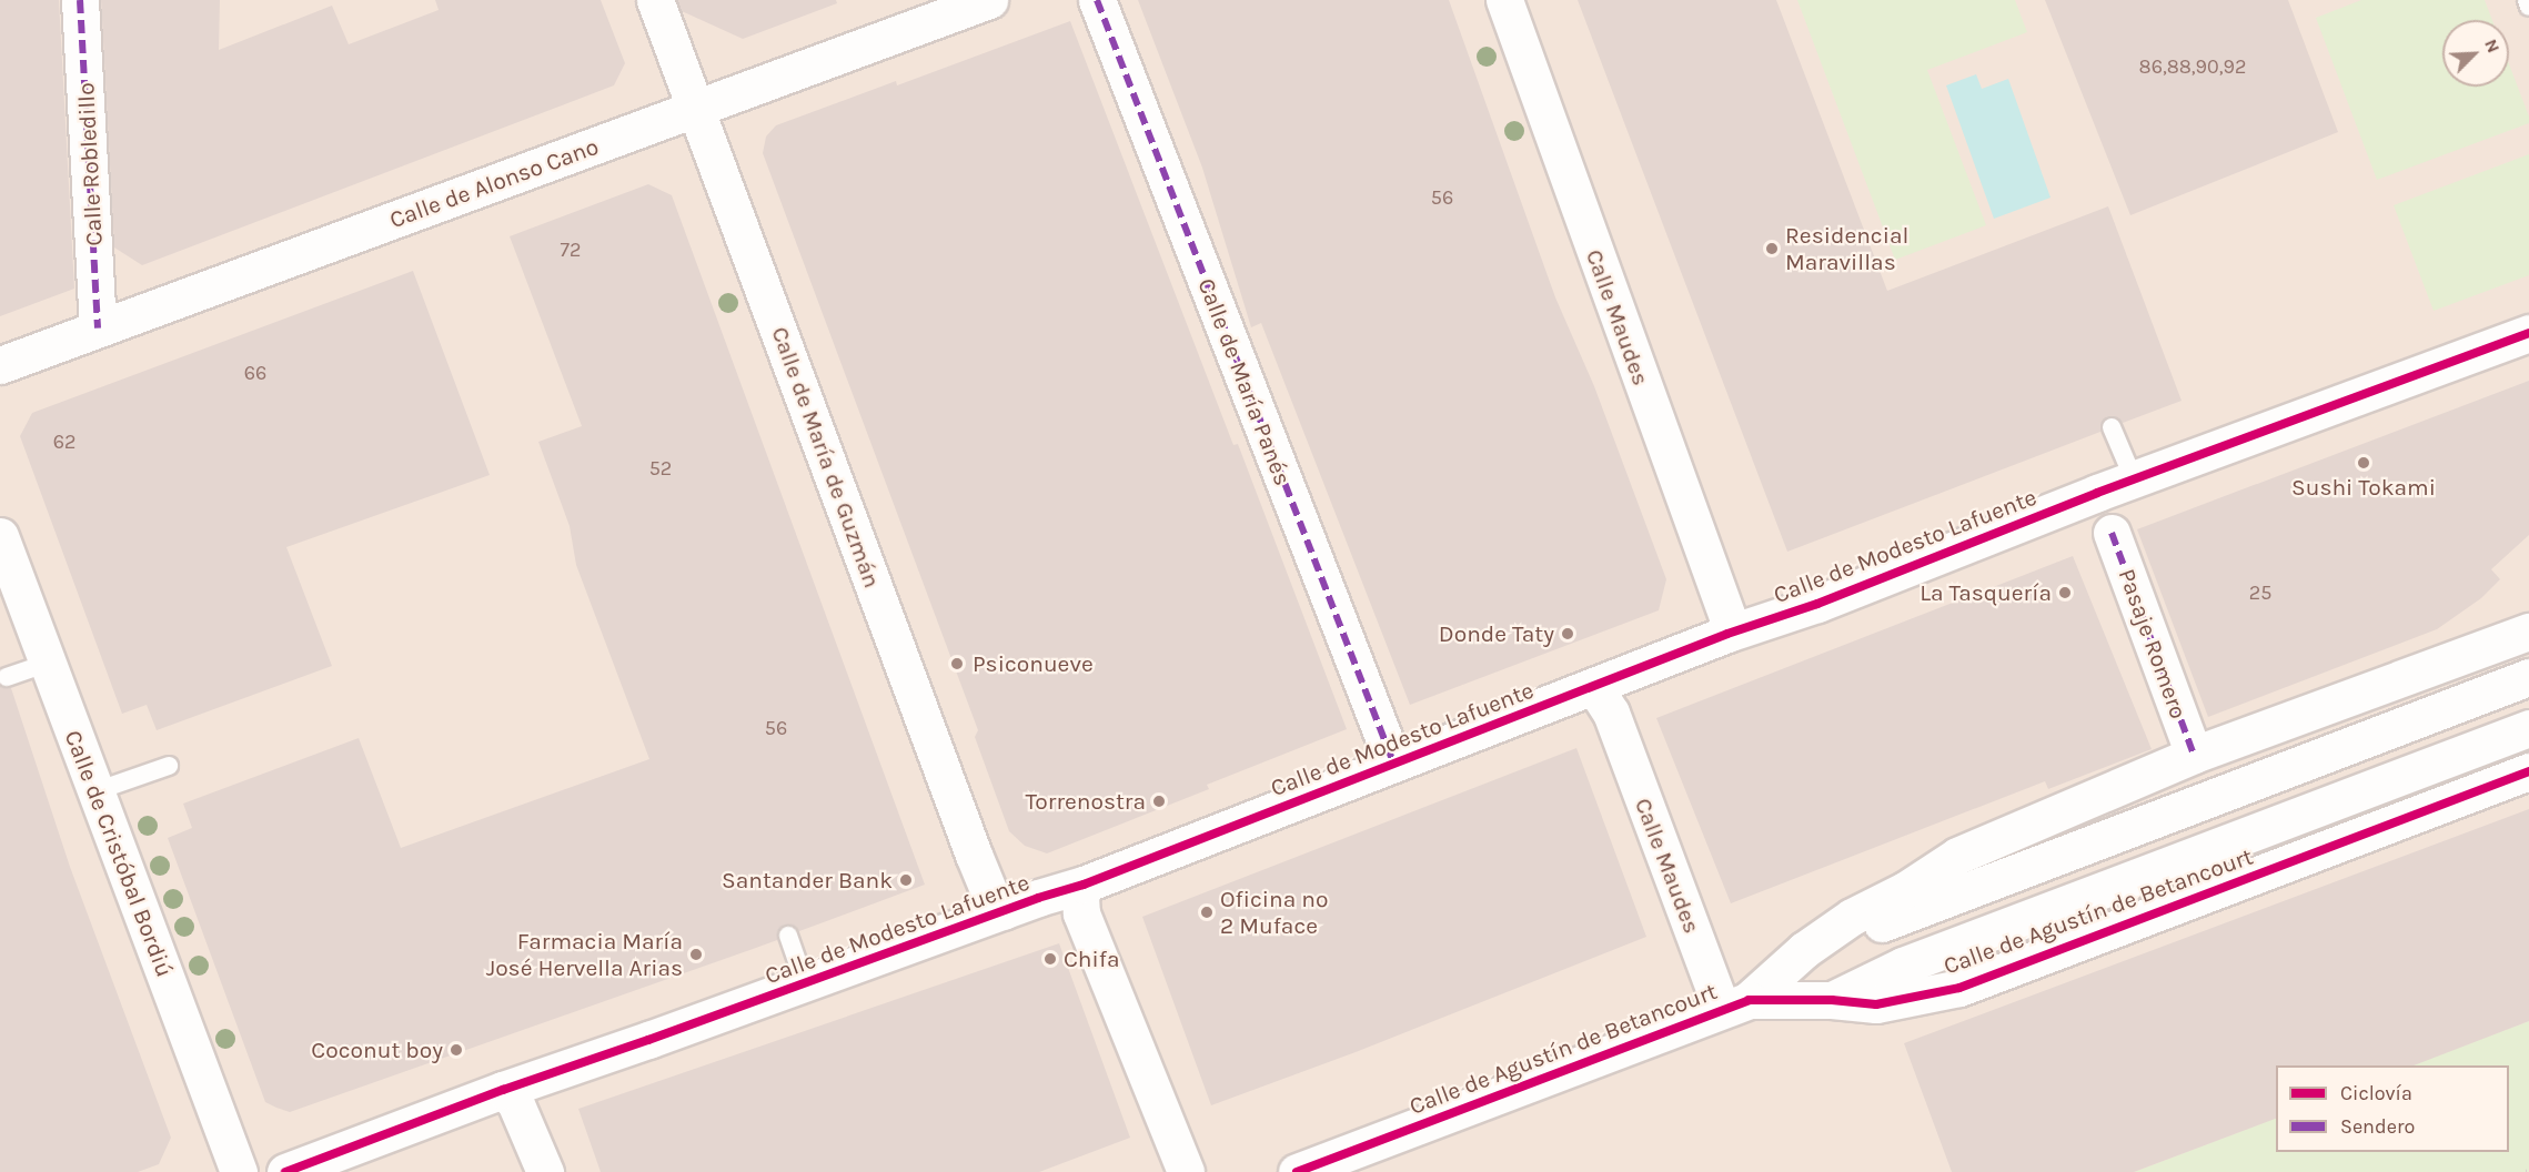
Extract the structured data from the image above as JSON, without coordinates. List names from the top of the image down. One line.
{"streets":{"street":["Calle Robledillo","Calle de Alonso Cano","Calle Maudes","Calle de María Panés","Calle de María de Guzmán","Calle de Modesto Lafuente","Pasaje Romero","Calle de Cristóbal Bordiú","Calle de Agustín de Betancourt"]},"crossings":[["Calle Robledillo","Calle de Alonso Cano"],["Calle de Alonso Cano","Calle de María de Guzmán"],["Calle Maudes","Calle de Modesto Lafuente"],["Calle Maudes","Calle de Agustín de Betancourt"],["Calle de María Panés","Calle de Modesto Lafuente"],["Calle de María de Guzmán","Calle de Modesto Lafuente"],["Pasaje Romero","Calle de Agustín de Betancourt"]],"places":["Residencial Maravillas","Sushi Tokami","La Tasquería","Donde Taty","Psiconueve","Torrenostra","Santander Bank","Oficina nº 2 Muface","Farmacia María José Hervella Arias","Chifa","Coconut boy"],"house_numbers":["86,88,90,92","56","72","66","62","52","25","56"],"legend":["Ciclovía","Sendero"],"north":"top right"}
